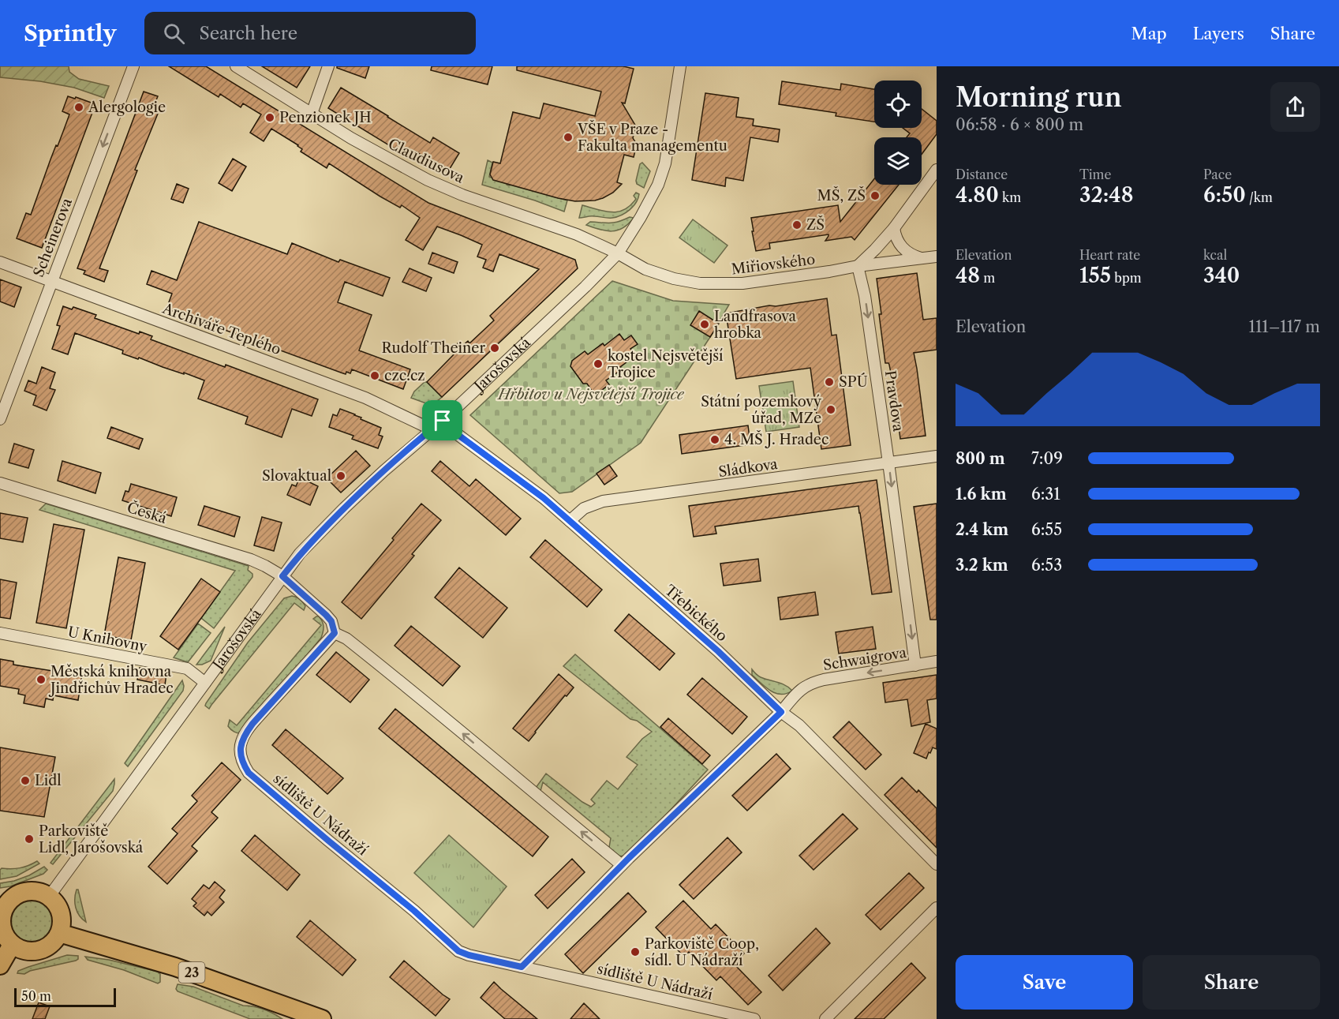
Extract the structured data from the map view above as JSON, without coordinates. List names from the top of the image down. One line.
{"streets":{"main road":["23"],"street":["Claudiusova","Scheinerova","Miřiovského","Archiváře Teplého","Jarošovská","Pravdova","Sládkova","Česká","Třebického","U Knihovny","Schwaigrova","sídliště U Nádraží"]},"crossings":[["Claudiusova","Miřiovského"],["Claudiusova","Jarošovská"],["Scheinerova","Archiváře Teplého"],["Miřiovského","Jarošovská"],["Miřiovského","Pravdova"],["Archiváře Teplého","Jarošovská"],["Jarošovská","Česká"],["Jarošovská","Třebického"],["Jarošovská","U Knihovny"],["Jarošovská","23"],["Pravdova","Sládkova"],["Pravdova","Schwaigrova"],["Sládkova","Třebického"],["Třebického","Schwaigrova"]],"one_way":["Scheinerova","Pravdova","Schwaigrova"],"parks":["Hřbitov u Nejsvětější Trojice"],"places":["Alergologie","Penzionek JH","VŠE v Praze - Fakulta managementu","MŠ, ZŠ","ZŠ","Landfrasova hrobka","Rudolf Theiner","kostel Nejsvětější Trojice","czc.cz","SPÚ","Státní pozemkový úřad, MZe","4. MŠ J. Hradec","Slovaktual","Městská knihovna Jindřichův Hradec","Lidl","Parkoviště Lidl, Jarošovská","Parkoviště Coop, sídl. U Nádraží"],"scale_bar":"50 m","page":{"header":"Sprintly","search":"Search here","nav":["Map","Layers","Share"],"heading":["Morning run","06:58 · 6 × 800 m"],"stats":[["Distance","4.80 km"],["Time","32:48"],["Pace","6:50 /km"],["Elevation","48 m"],["Heart rate","155 bpm"],["kcal","340"]],"chart":["Elevation","111–117 m"],"list":[{"name":"800 m","note":"7:09"},{"name":"1.6 km","note":"6:31"},{"name":"2.4 km","note":"6:55"},{"name":"3.2 km","note":"6:53"}],"buttons":["Save","Share"],"scale":"50 m"}}
